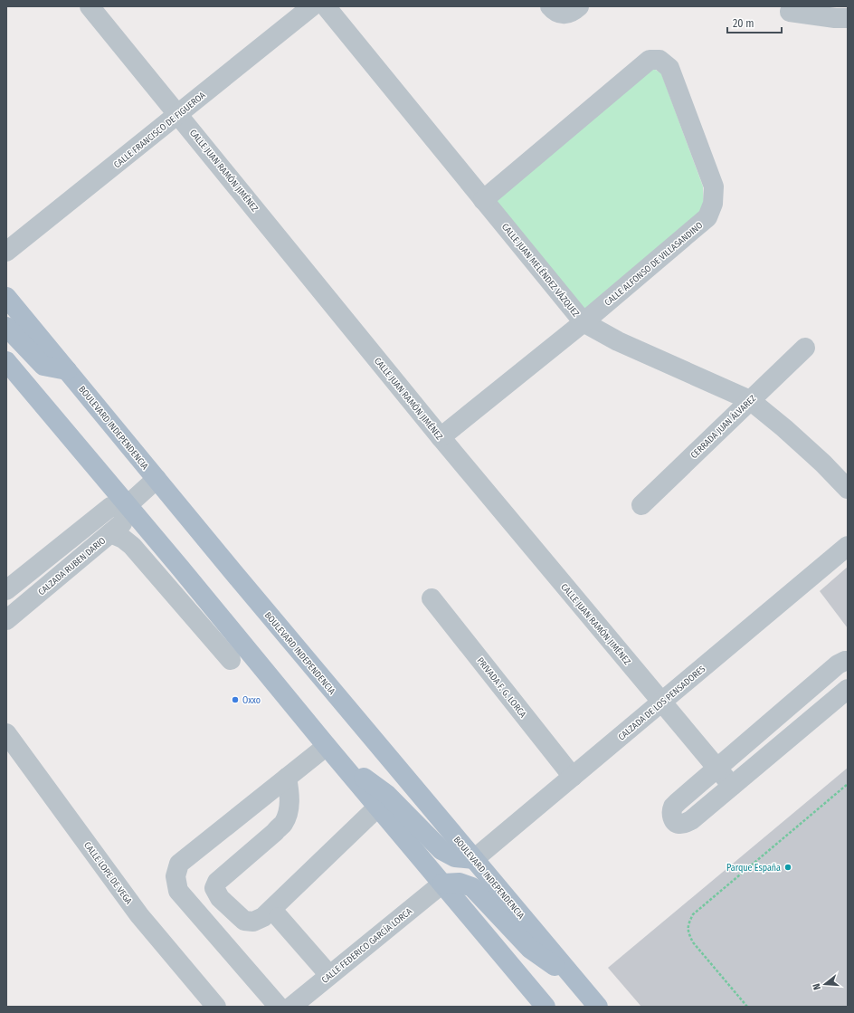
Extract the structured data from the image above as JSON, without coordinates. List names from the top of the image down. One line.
{"streets":{"main road":["BOULEVARD INDEPENDENCIA"],"street":["CALLE FRANCISCO DE FIGUEROA","CALLE JUAN RAMÓN JIMÉNEZ","CALLE ALFONSO DE VILLASANDINO","CALLE JUAN MELÉNDEZ VÁZQUEZ","CERRADA JUAN ÁLVAREZ","CALZADA RUBEN DARIO","PRIVADA F. G. LORCA","CALZADA DE LOS PENSADORES","CALLE LOPE DE VEGA","CALLE FEDERICO GARCÍA LORCA"]},"crossings":[["CALLE FRANCISCO DE FIGUEROA","CALLE JUAN RAMÓN JIMÉNEZ"],["CALLE JUAN RAMÓN JIMÉNEZ","CALLE ALFONSO DE VILLASANDINO"],["CALLE JUAN RAMÓN JIMÉNEZ","CALZADA DE LOS PENSADORES"],["CALLE ALFONSO DE VILLASANDINO","CALLE JUAN MELÉNDEZ VÁZQUEZ"],["CALLE JUAN MELÉNDEZ VÁZQUEZ","CERRADA JUAN ÁLVAREZ"],["BOULEVARD INDEPENDENCIA","CALZADA DE LOS PENSADORES"],["PRIVADA F. G. LORCA","CALZADA DE LOS PENSADORES"]],"places":["Oxxo","Parque España"],"scale_bar":"20 m","north":"left"}
